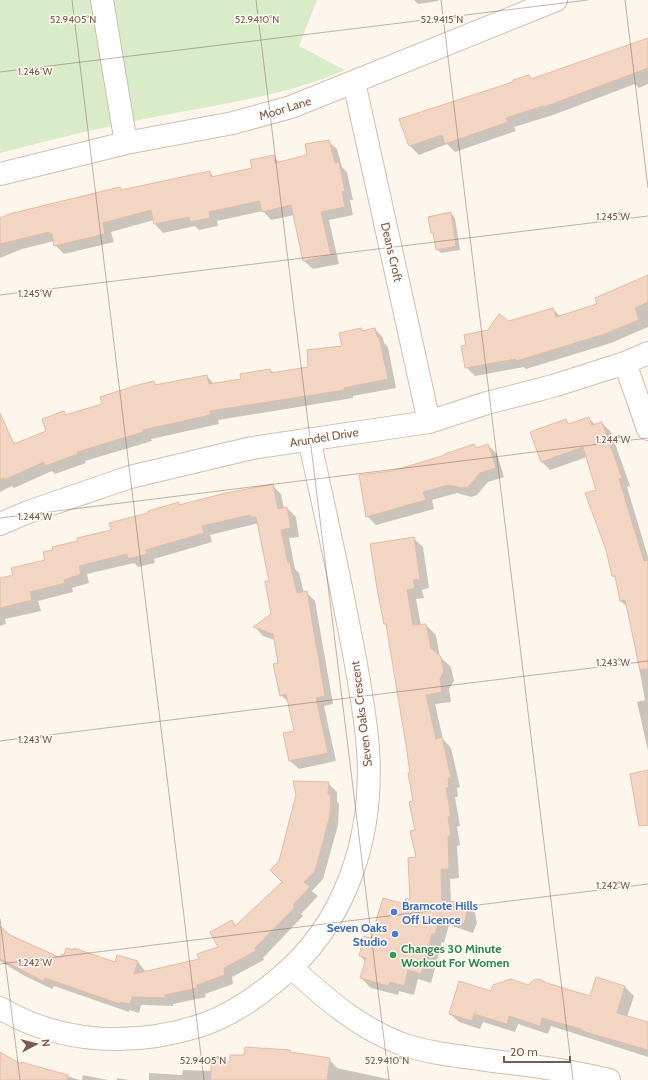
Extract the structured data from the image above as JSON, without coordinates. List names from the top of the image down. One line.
{"streets":{"street":["Moor Lane","Deans Croft","Arundel Drive","Seven Oaks Crescent"]},"crossings":[["Moor Lane","Deans Croft"],["Deans Croft","Arundel Drive"],["Arundel Drive","Seven Oaks Crescent"]],"places":["Bramcote Hills Off Licence","Seven Oaks Studio","Changes 30 Minute Workout For Women"],"scale_bar":"20 m","north":"right","coordinates":["52.9405°N","52.9410°N","52.9415°N","1.246°W","1.245°W","1.244°W","1.243°W","1.242°W"]}
